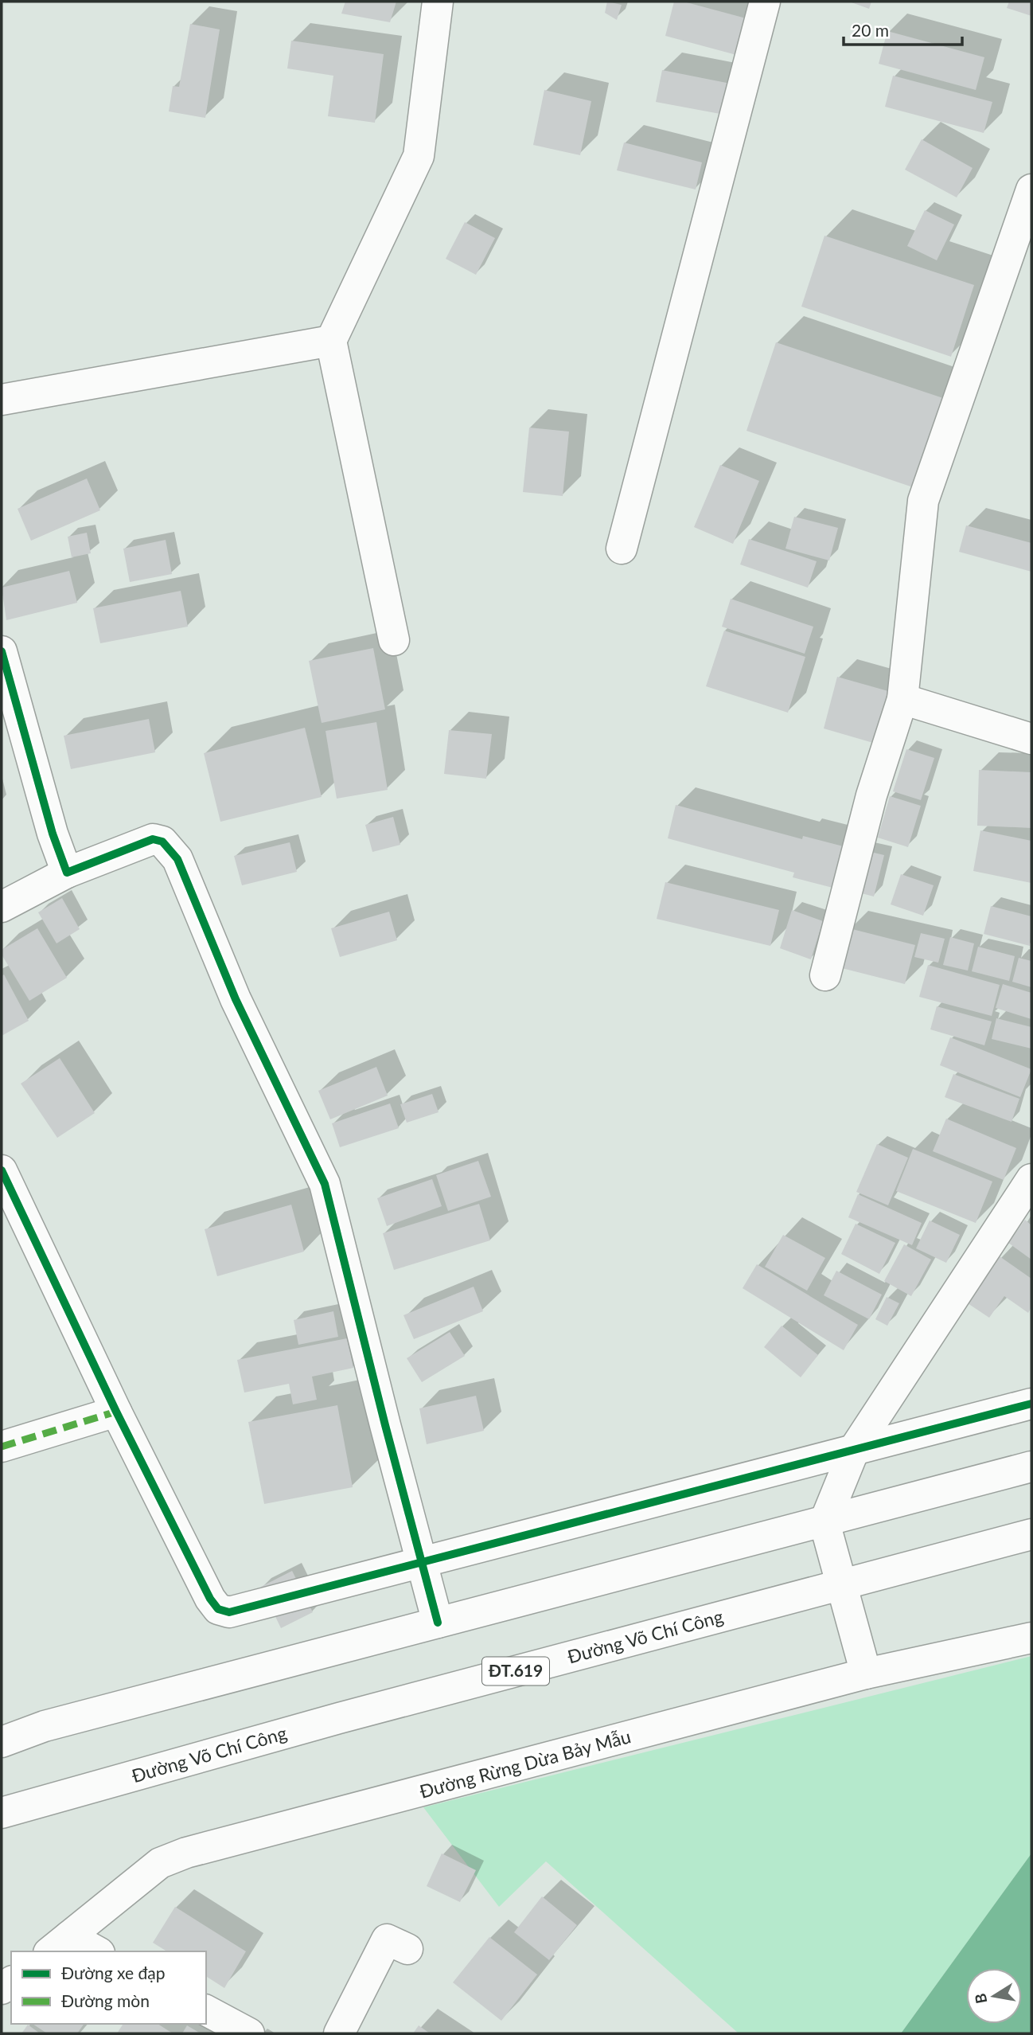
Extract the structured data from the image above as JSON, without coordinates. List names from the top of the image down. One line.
{"streets":{"street":["Đường Võ Chí Công","ĐT.619","Đường Rừng Dừa Bảy Mẫu"]},"legend":["Đường xe đạp","Đường mòn"],"scale_bar":"20 m","north":"left"}
